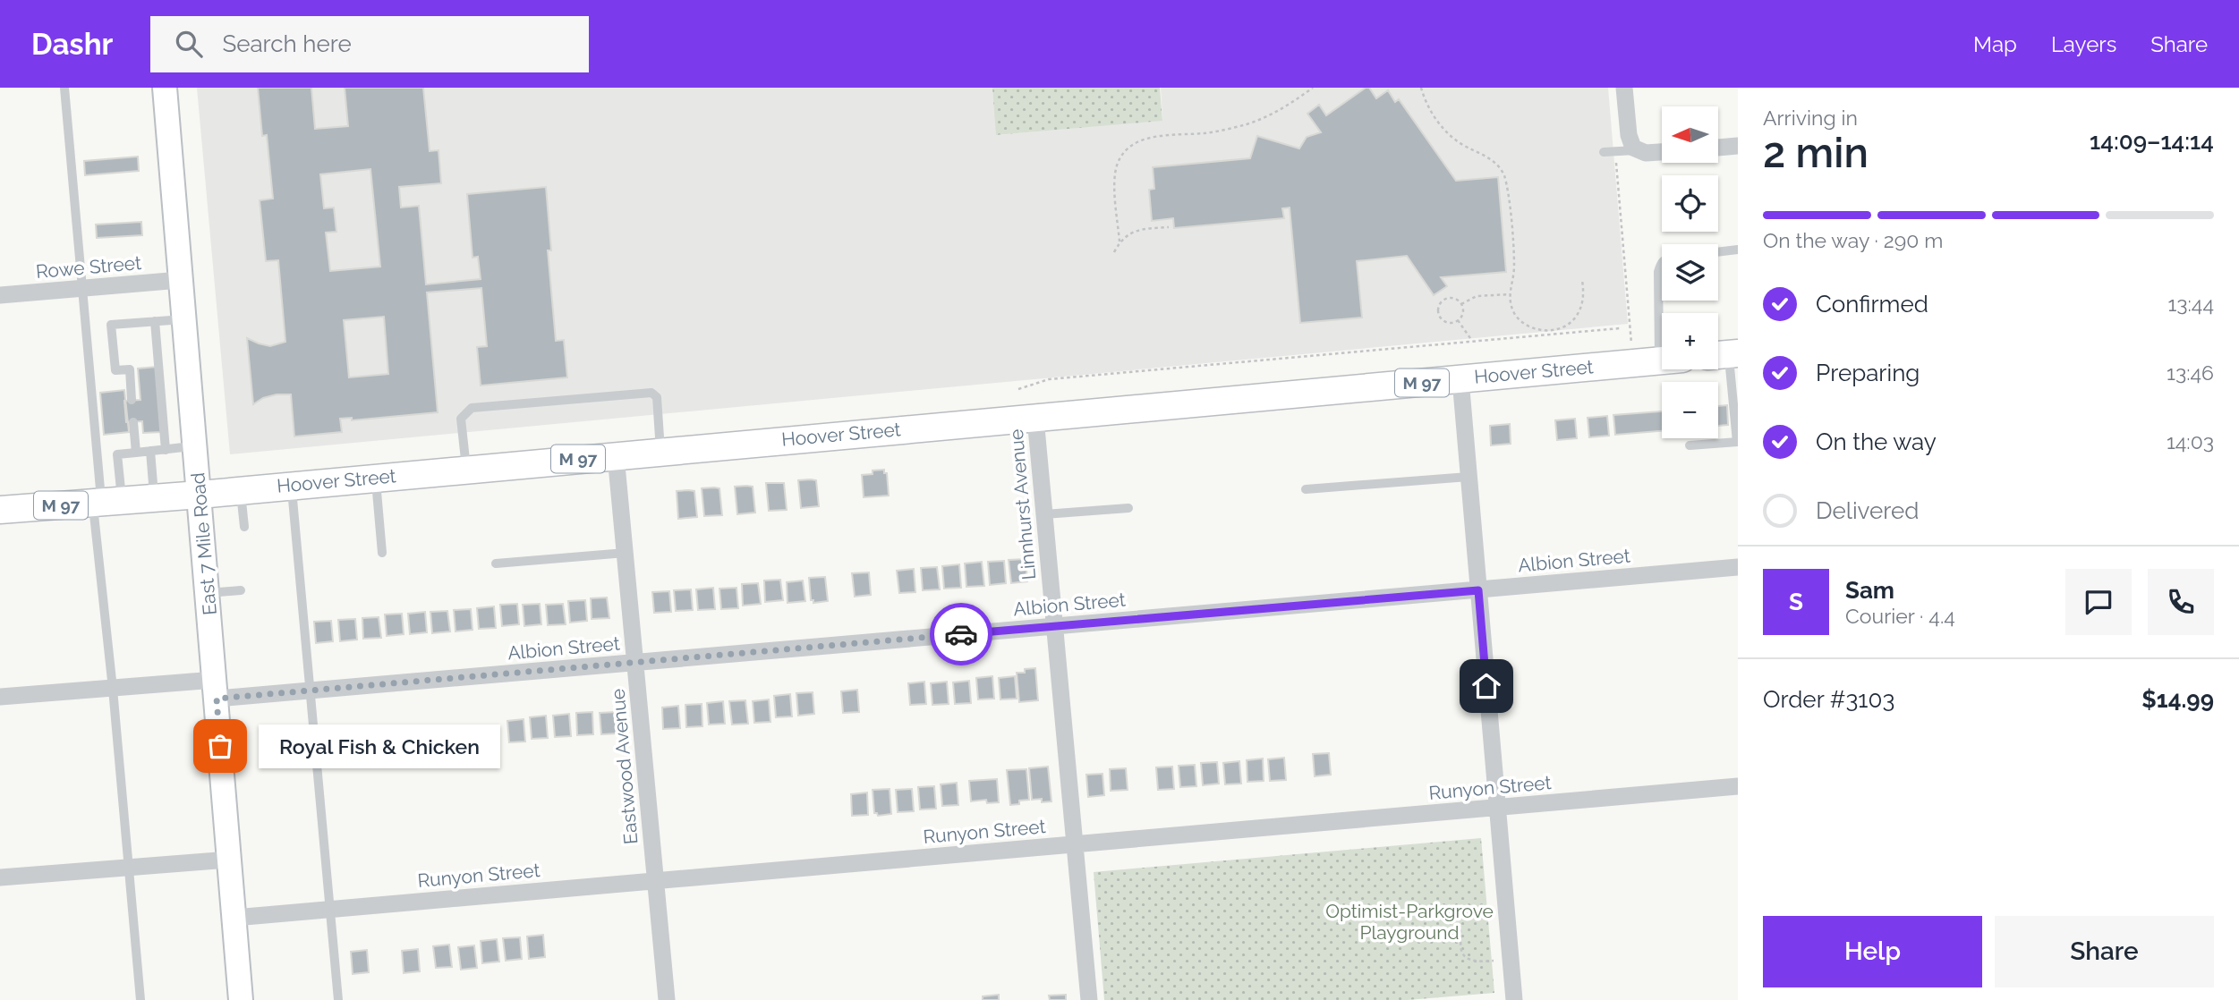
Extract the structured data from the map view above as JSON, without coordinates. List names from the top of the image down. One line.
{"streets":{"main road":["Hoover Street","M 97"],"street":["Rowe Street","Linnhurst Avenue","East 7 Mile Road","Albion Street","Eastwood Avenue","Runyon Street"]},"crossings":[["Rowe Street","East 7 Mile Road"],["Hoover Street","Linnhurst Avenue"],["Hoover Street","East 7 Mile Road"],["Hoover Street","Eastwood Avenue"],["Linnhurst Avenue","Albion Street"],["Linnhurst Avenue","Runyon Street"],["East 7 Mile Road","Albion Street"],["East 7 Mile Road","Runyon Street"],["Albion Street","Eastwood Avenue"],["Eastwood Avenue","Runyon Street"]],"parks":["Optimist-Parkgrove Playground"],"places":["Royal Fish & Chicken"],"north":"left","page":{"header":"Dashr","search":"Search here","nav":["Map","Layers","Share"],"heading":["2 min","Arriving in","14:09–14:14"],"panel":["Sam","Courier · 4.4","Order #3103","$14.99"],"map_buttons":["+","−"],"bar":"On the way · 290 m","list":[["Confirmed","13:44"],["Preparing","13:46"],["On the way","14:03"],"Delivered"],"round":"S","bubble":"Royal Fish & Chicken","buttons":["Help","Share"]}}
